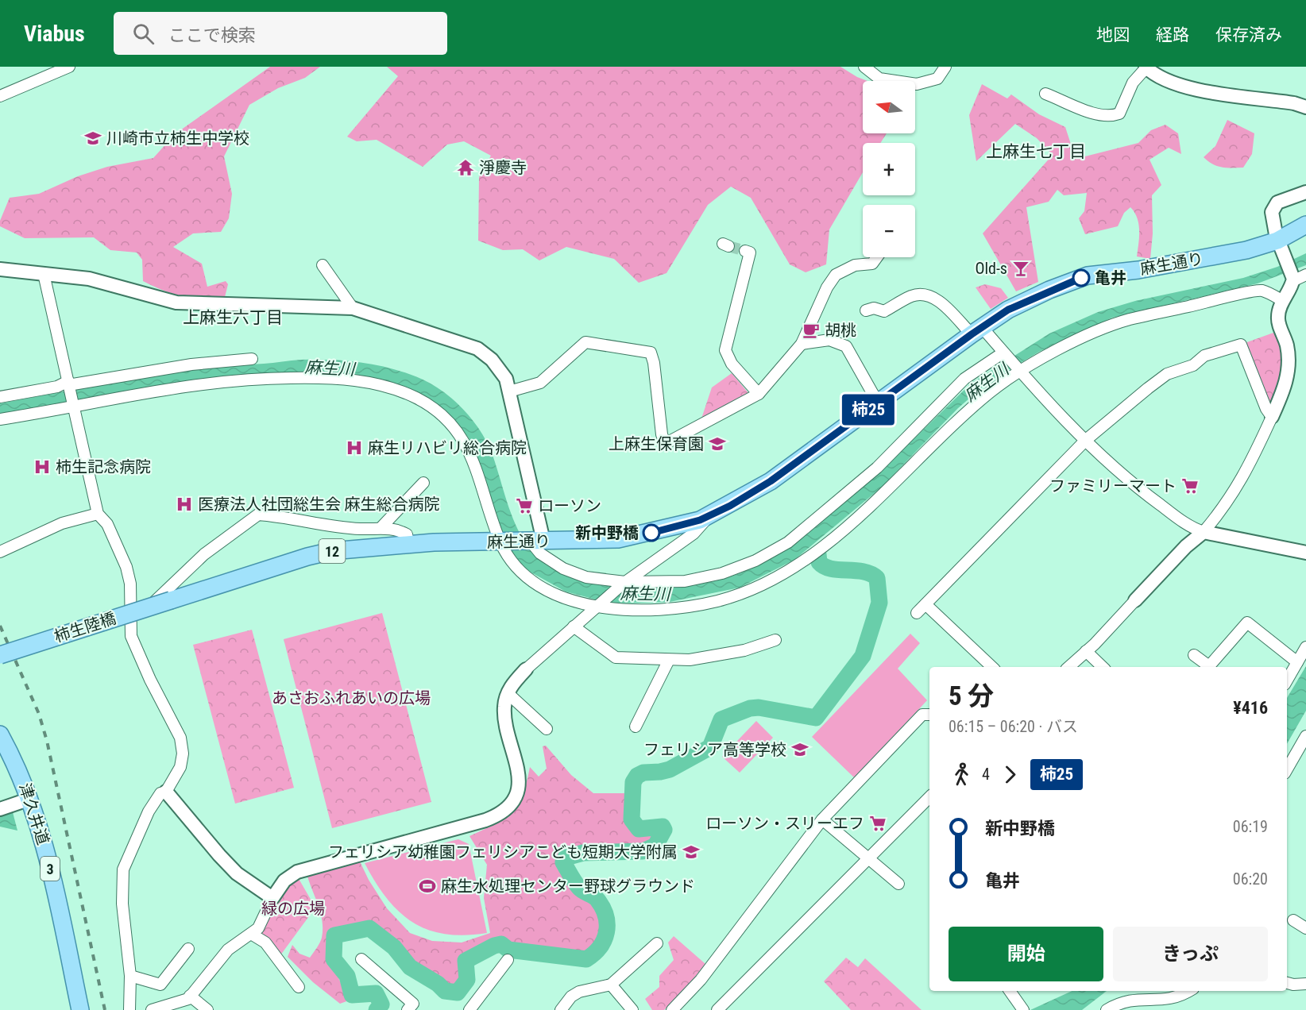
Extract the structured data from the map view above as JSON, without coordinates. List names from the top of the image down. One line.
{"streets":{"main road":["麻生通り","12","柿生陸橋","津久井道","3"]},"crossings":[["麻生通り","柿生陸橋"]],"districts":["上麻生七丁目","上麻生六丁目"],"water":["麻生川"],"parks":["あさおふれあいの広場","緑の広場"],"places":{"school or university":["川崎市立柿生中学校","上麻生保育園","フェリシア高等学校","フェリシア幼稚園フェリシアこども短期大学附属"],"temple":["淨慶寺"],"bar":["Old-s"],"other":["亀井","新中野橋"],"cafe":["胡桃"],"hospital":["麻生リハビリ総合病院","柿生記念病院","医療法人社団総生会 麻生総合病院"],"supermarket":["ファミリーマート","ローソン","ローソン・スリーエフ"],"sports":["麻生水処理センター野球グラウンド"]},"lines":["bus line 柿25"],"north":"left","page":{"header":"Viabus","search":"ここで検索","nav":["地図","経路","保存済み"],"on_map":"柿25","map_buttons":["+","−"],"heading":["5 分","06:15 – 06:20 · バス","¥416"],"legs":["4","柿25"],"list":[{"name":"新中野橋","value":"06:19"},{"name":"亀井","value":"06:20"}],"buttons":["開始","きっぷ"]}}
